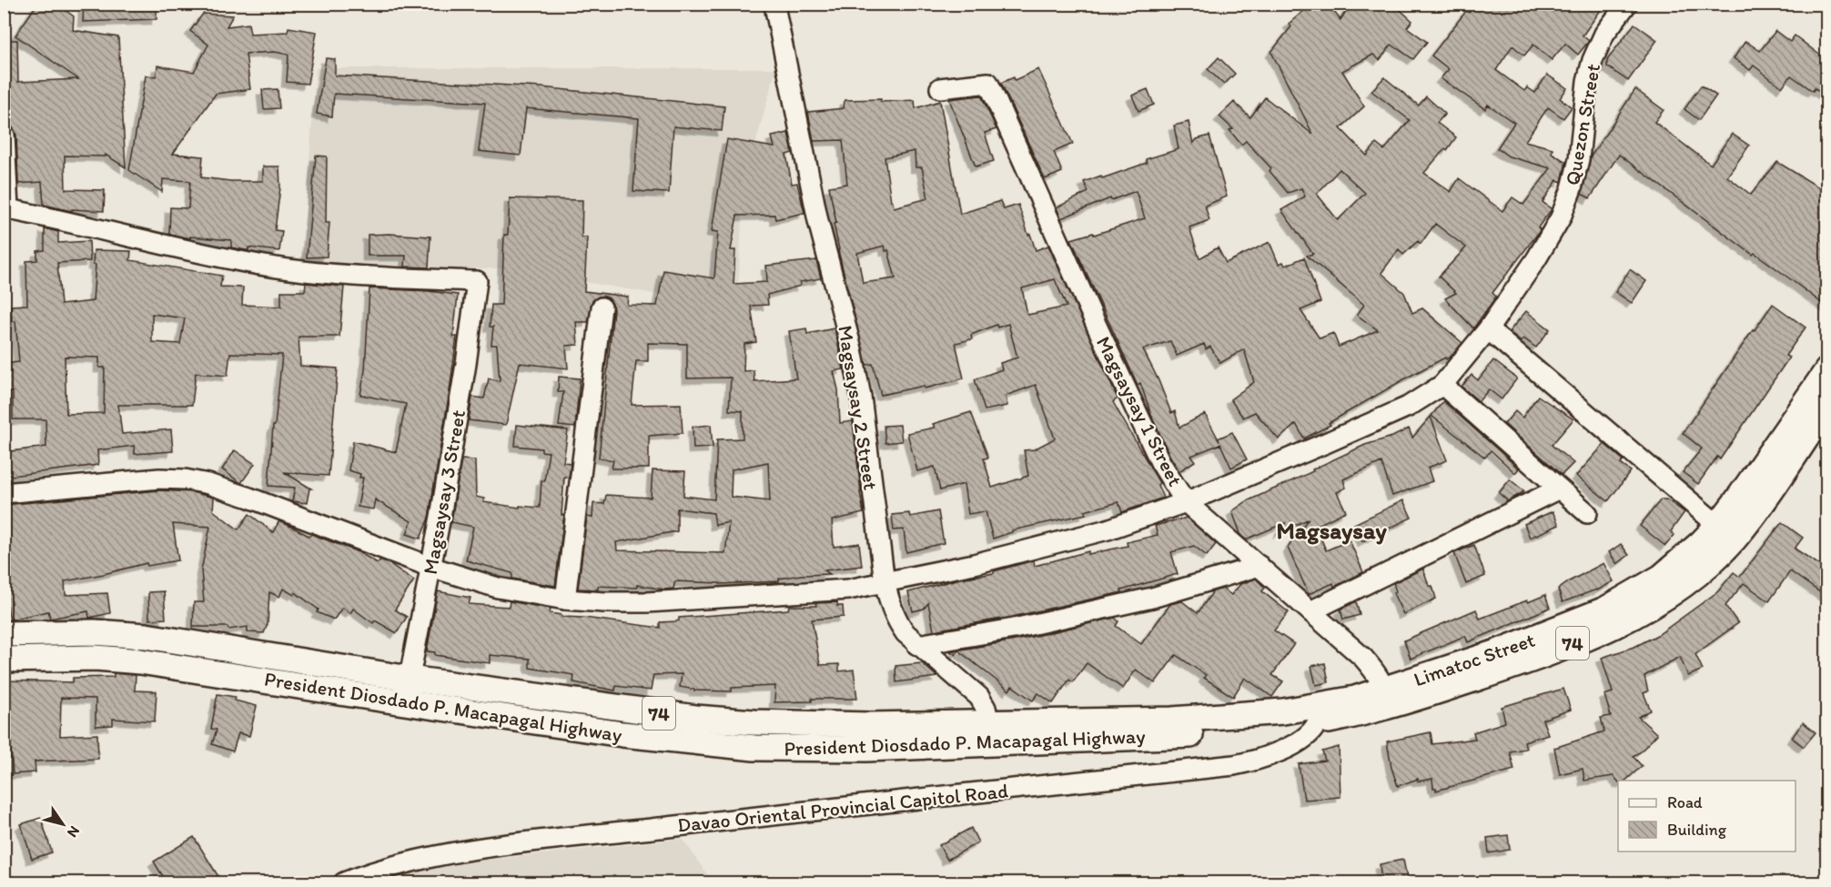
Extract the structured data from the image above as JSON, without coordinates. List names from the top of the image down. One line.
{"streets":{"main road":["74","Limatoc Street","President Diosdado P. Macapagal Highway"],"street":["Quezon Street","Magsaysay 2 Street","Magsaysay 1 Street","Magsaysay 3 Street","Davao Oriental Provincial Capitol Road"]},"crossings":[["Quezon Street","Magsaysay 2 Street"],["Quezon Street","Magsaysay 1 Street"],["Quezon Street","Magsaysay 3 Street"],["Magsaysay 2 Street","President Diosdado P. Macapagal Highway"],["Magsaysay 1 Street","Limatoc Street"],["Magsaysay 3 Street","President Diosdado P. Macapagal Highway"],["Limatoc Street","President Diosdado P. Macapagal Highway"],["Limatoc Street","Davao Oriental Provincial Capitol Road"],["President Diosdado P. Macapagal Highway","Davao Oriental Provincial Capitol Road"]],"districts":["Magsaysay"],"legend":["Road","Building"],"north":"bottom right"}
